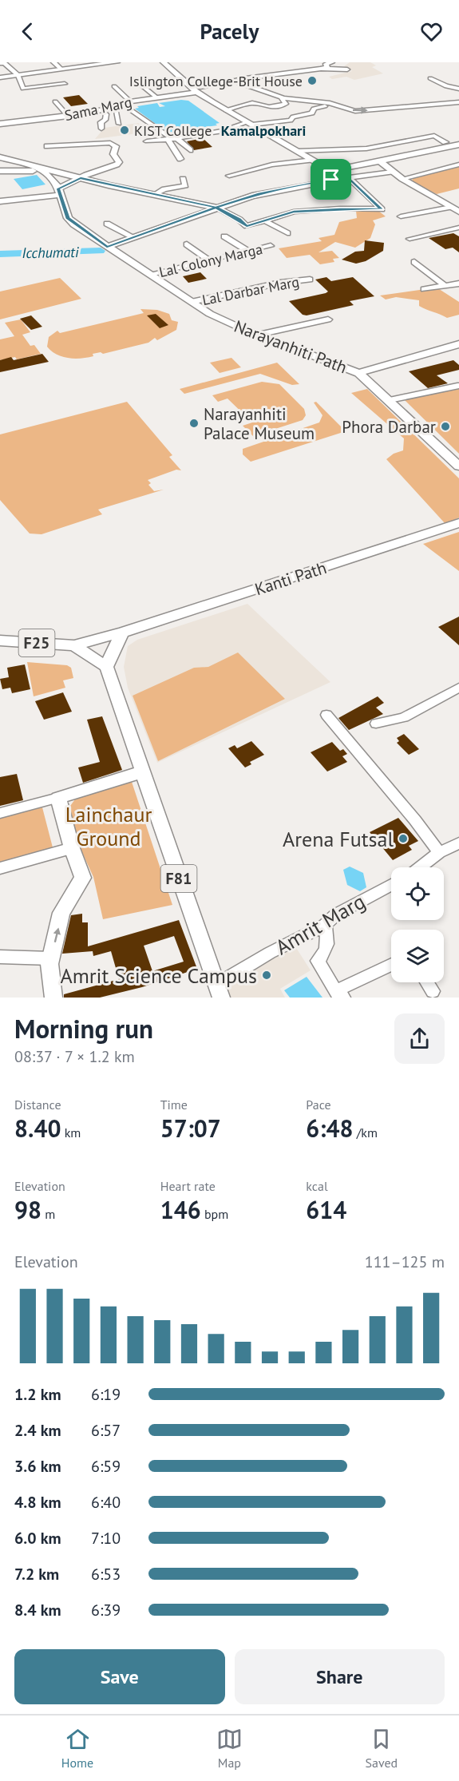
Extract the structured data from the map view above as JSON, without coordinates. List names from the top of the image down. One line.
{"streets":{"main road":["Sama Marg","Narayanhiti Path","Kanti Path","F25","F81"],"street":["Lal Colony Marga","Lal Darbar Marg","Amrit Marg"]},"crossings":[["Lal Colony Marga","Narayanhiti Path"],["Lal Darbar Marg","Narayanhiti Path"],["Kanti Path","F25"],["F81","Amrit Marg"]],"districts":["Kamalpokhari"],"water":["Icchumati"],"parks":["Lainchaur Ground"],"places":["Islington College-Brit House","KIST College","Narayanhiti Palace Museum","Phora Darbar","Arena Futsal","Amrit Science Campus"],"page":{"header":"Pacely","heading":["Morning run","08:37 · 7 × 1.2 km"],"stats":[["Distance","8.40 km"],["Time","57:07"],["Pace","6:48 /km"],["Elevation","98 m"],["Heart rate","146 bpm"],["kcal","614"]],"chart":["Elevation","111–125 m"],"list":[{"name":"1.2 km","note":"6:19"},{"name":"2.4 km","note":"6:57"},{"name":"3.6 km","note":"6:59"},{"name":"4.8 km","note":"6:40"},{"name":"6.0 km","note":"7:10"},{"name":"7.2 km","note":"6:53"},{"name":"8.4 km","note":"6:39"}],"buttons":["Save","Share"],"tabs":["Home","Map","Saved"]}}
